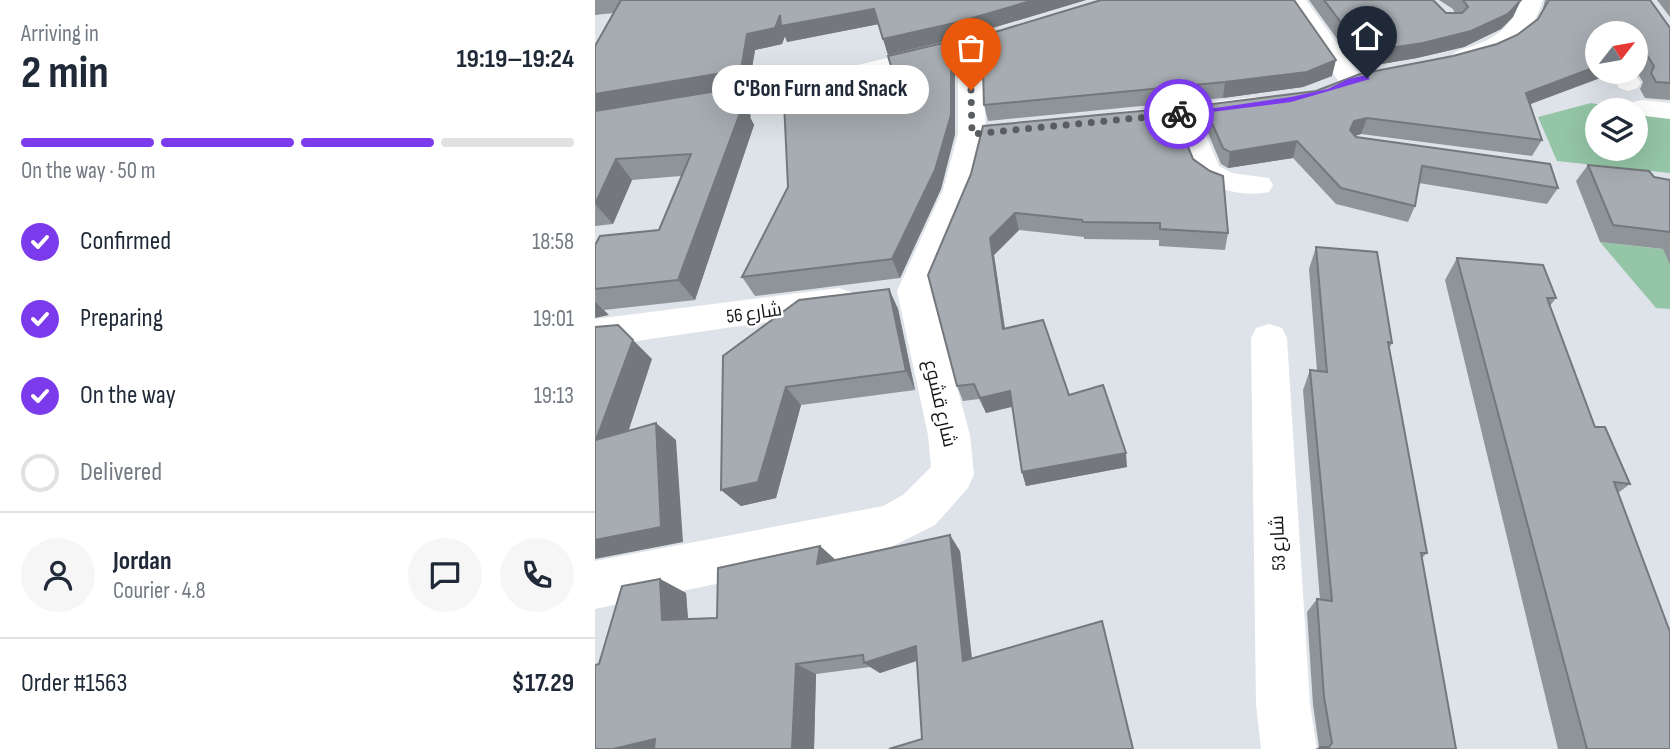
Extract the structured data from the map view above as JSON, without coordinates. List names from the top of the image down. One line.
{"streets":{"street":["شارع 56","شارع قشوع","شارع 53"]},"crossings":[["شارع 56","شارع قشوع"]],"places":["C'Bon Furn and Snack"],"north":"top right","page":{"heading":["2 min","Arriving in","19:19–19:24"],"panel":["Jordan","Courier · 4.8","Order #1563","$17.29"],"bubble":"C'Bon Furn and Snack","bar":"On the way · 50 m","list":[["Confirmed","18:58"],["Preparing","19:01"],["On the way","19:13"],"Delivered"]}}
